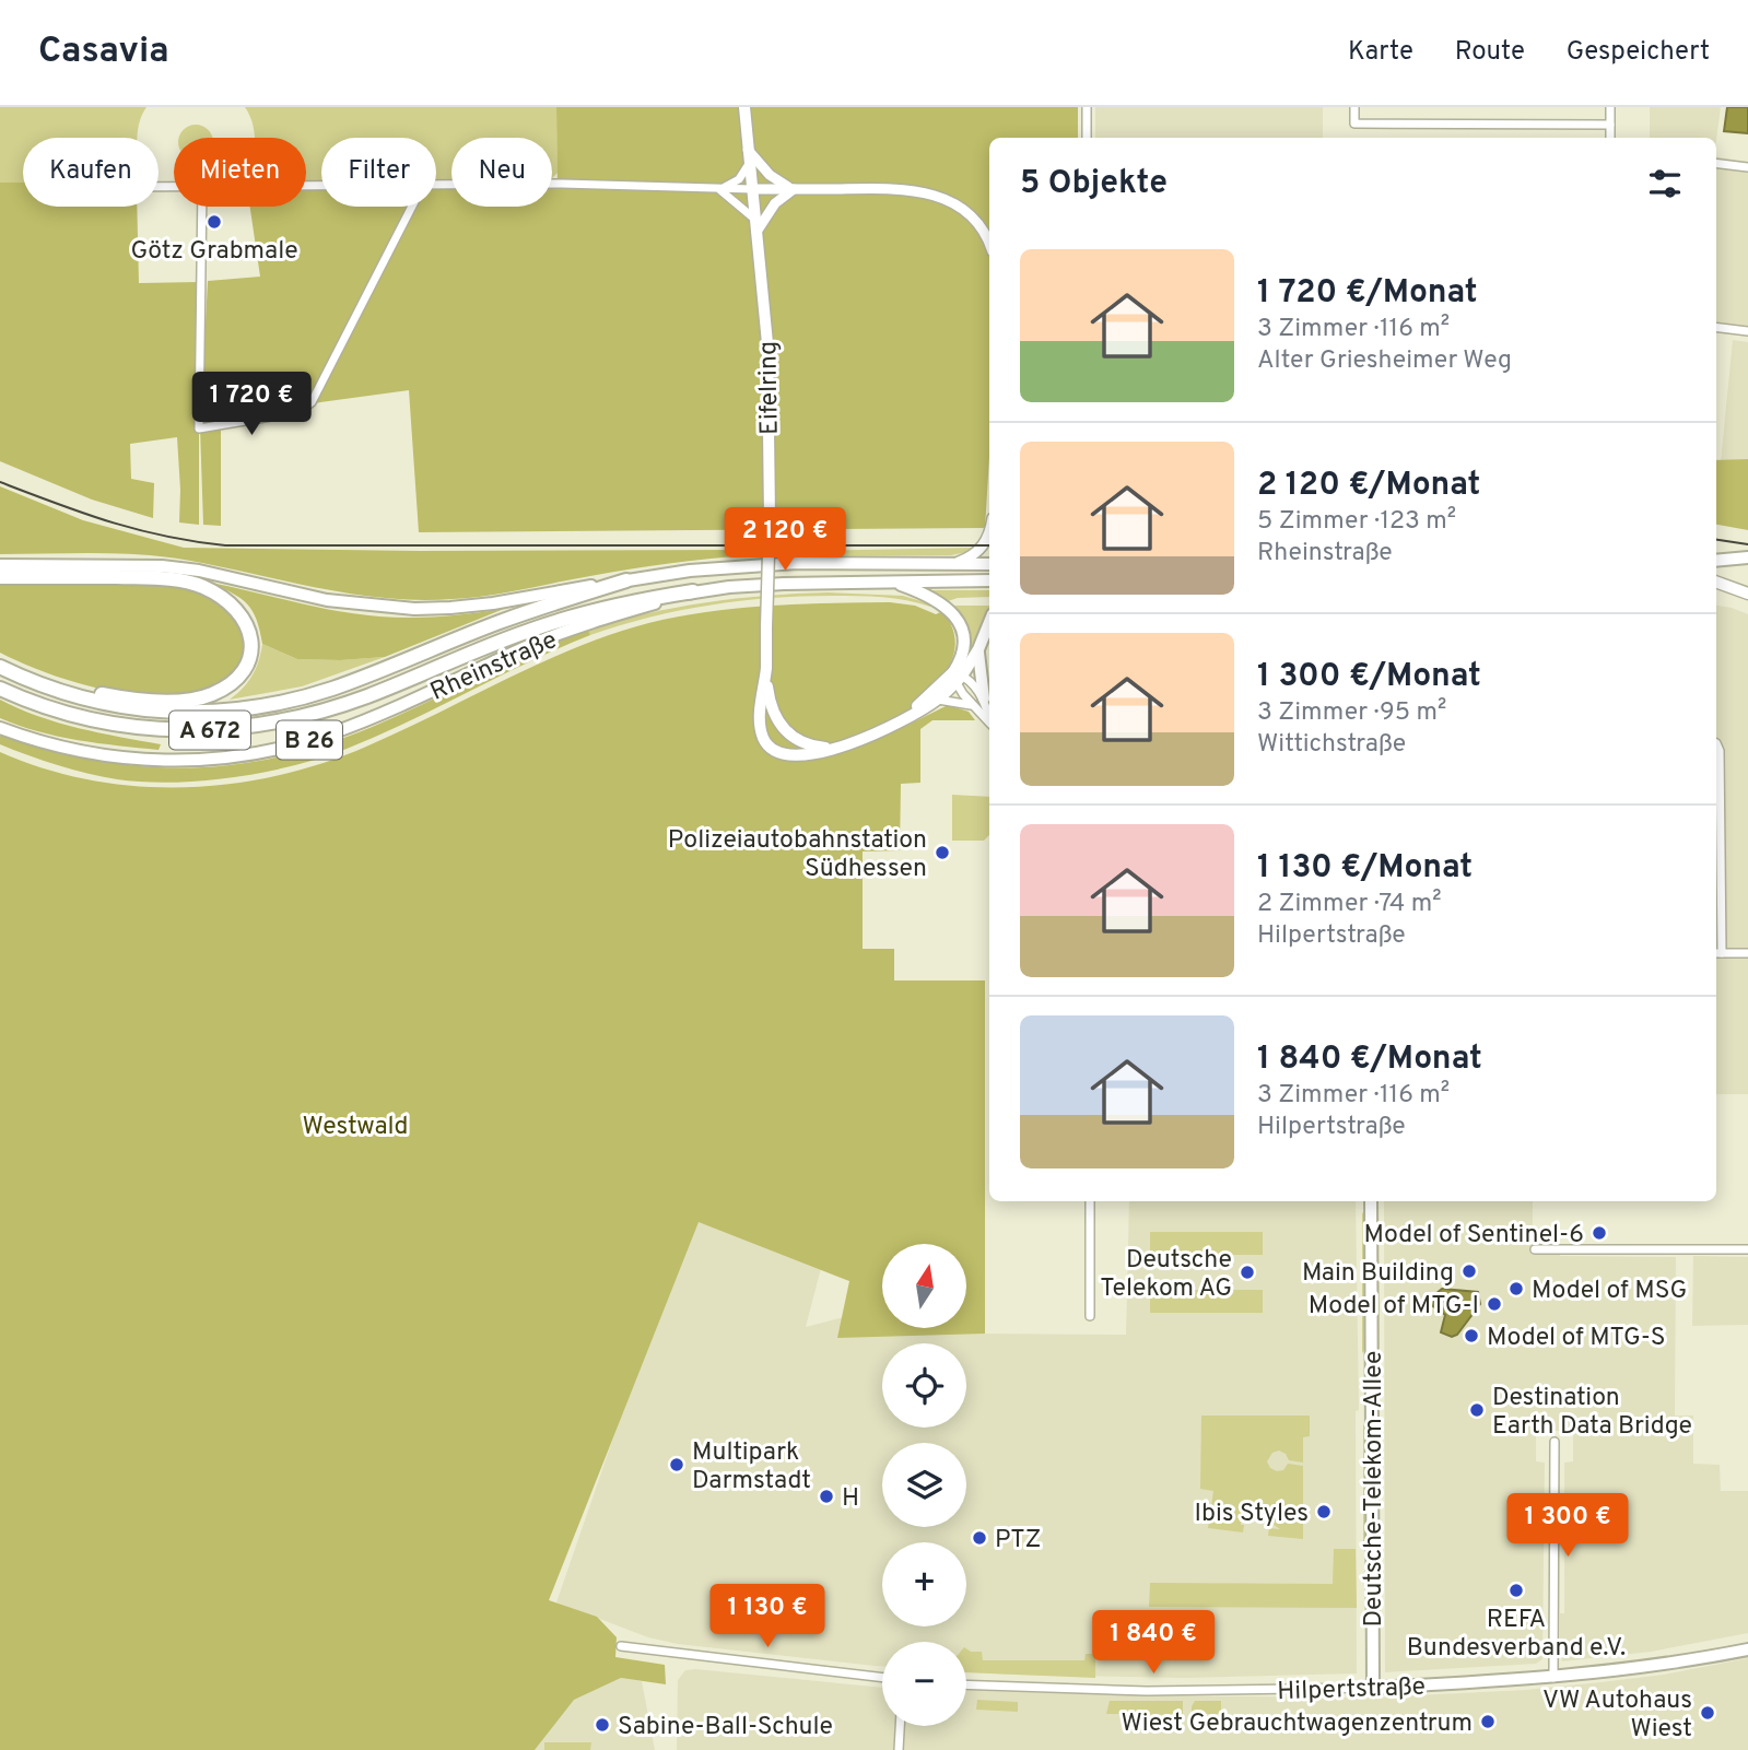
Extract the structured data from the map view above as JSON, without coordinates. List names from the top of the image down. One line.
{"streets":{"highway":["A 672"],"main road":["Eifelring","Rheinstraße","B 26","Deutsche-Telekom-Allee","Hilpertstraße"]},"crossings":[["Rheinstraße","A 672"],["Deutsche-Telekom-Allee","Hilpertstraße"]],"parks":["Westwald"],"places":["Götz Grabmale","Polizeiautobahnstation Südhessen","Model of Sentinel-6","Main Building","Deutsche Telekom AG","Model of MSG","Model of MTG-I","Model of MTG-S","Destination Earth Data Bridge","Multipark Darmstadt","H","Ibis Styles","PTZ","REFA Bundesverband e.V.","VW Autohaus Wiest","Wiest Gebrauchtwagenzentrum","Sabine-Ball-Schule"],"north":"top","page":{"header":"Casavia","nav":["Karte","Route","Gespeichert"],"chip":["Kaufen","Mieten","Filter","Neu"],"heading":"5 Objekte","list":[{"name":"1 720 €/Monat","note":"3 Zimmer · 116 m² · Alter Griesheimer Weg"},{"name":"2 120 €/Monat","note":"5 Zimmer · 123 m² · Rheinstraße"},{"name":"1 300 €/Monat","note":"3 Zimmer · 95 m² · Wittichstraße"},{"name":"1 130 €/Monat","note":"2 Zimmer · 74 m² · Hilpertstraße"},{"name":"1 840 €/Monat","note":"3 Zimmer · 116 m² · Hilpertstraße"}],"price":["1 720 €","2 120 €","1 300 €","1 130 €","1 840 €"],"map_buttons":["+","−"]}}
